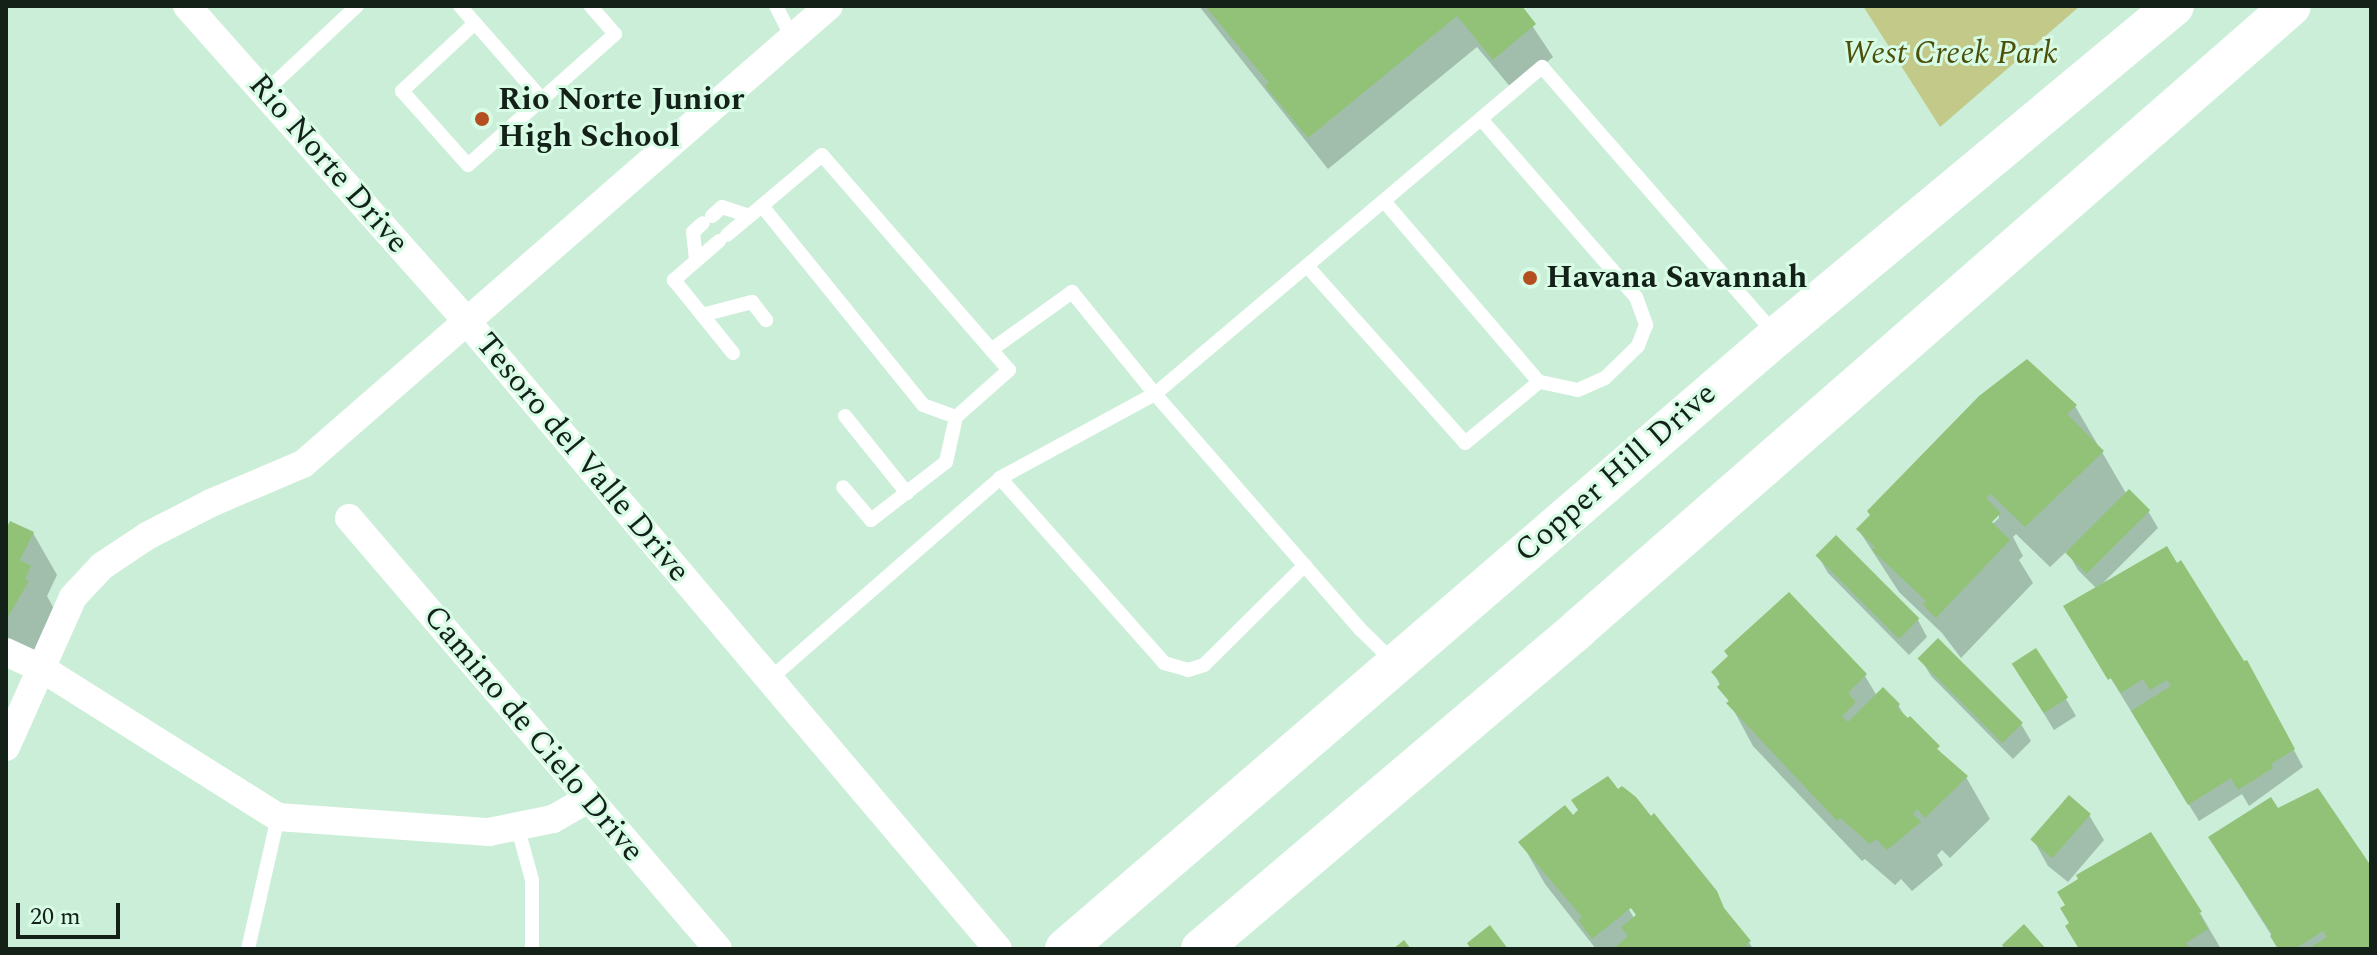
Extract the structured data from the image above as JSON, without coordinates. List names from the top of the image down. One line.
{"streets":{"main road":["Copper Hill Drive"],"street":["Rio Norte Drive","Tesoro del Valle Drive","Camino de Cielo Drive"]},"crossings":[["Rio Norte Drive","Tesoro del Valle Drive"]],"parks":["West Creek Park"],"places":["Rio Norte Junior High School","Havana Savannah"],"scale_bar":"20 m"}
